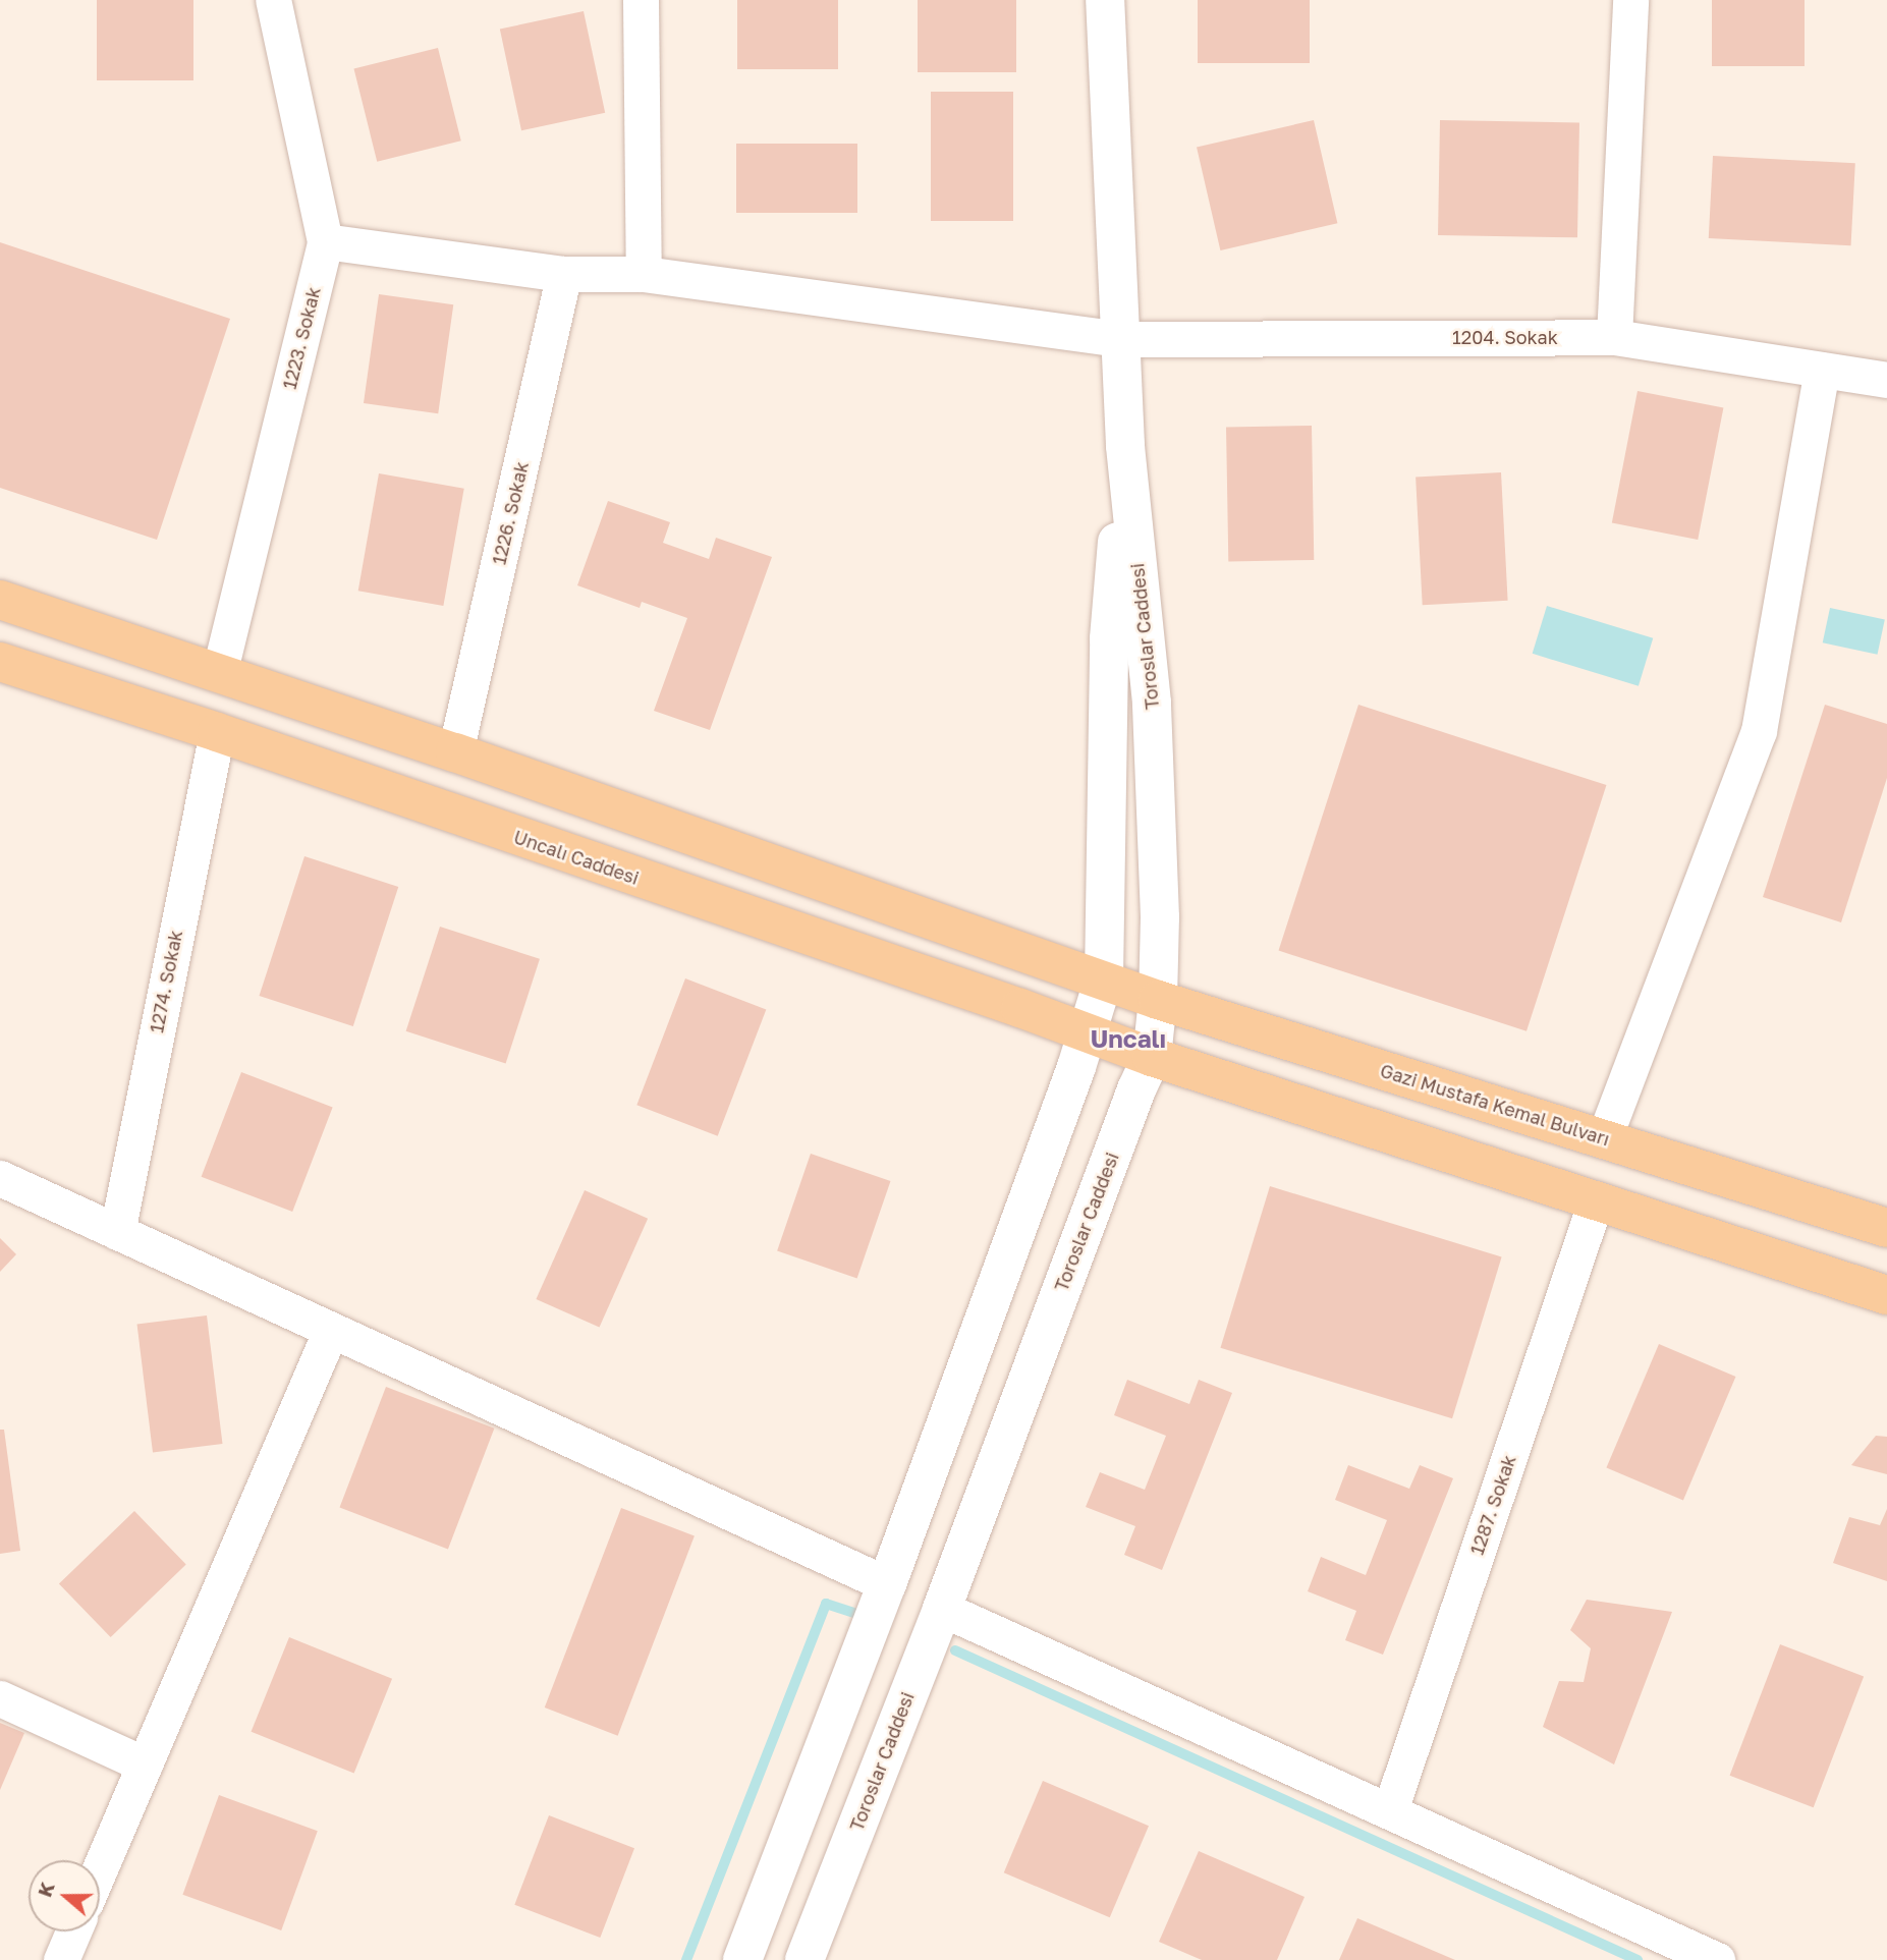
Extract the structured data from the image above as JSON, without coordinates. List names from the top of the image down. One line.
{"streets":{"main road":["Uncalı Caddesi","Gazi Mustafa Kemal Bulvarı"],"street":["1204. Sokak","1223. Sokak","1226. Sokak","Toroslar Caddesi","1274. Sokak","1287. Sokak"]},"crossings":[["1204. Sokak","1223. Sokak"],["1204. Sokak","1226. Sokak"],["1204. Sokak","Toroslar Caddesi"],["Toroslar Caddesi","Uncalı Caddesi"],["Toroslar Caddesi","Gazi Mustafa Kemal Bulvarı"],["Uncalı Caddesi","1274. Sokak"]],"districts":["Uncalı"],"north":"left"}
